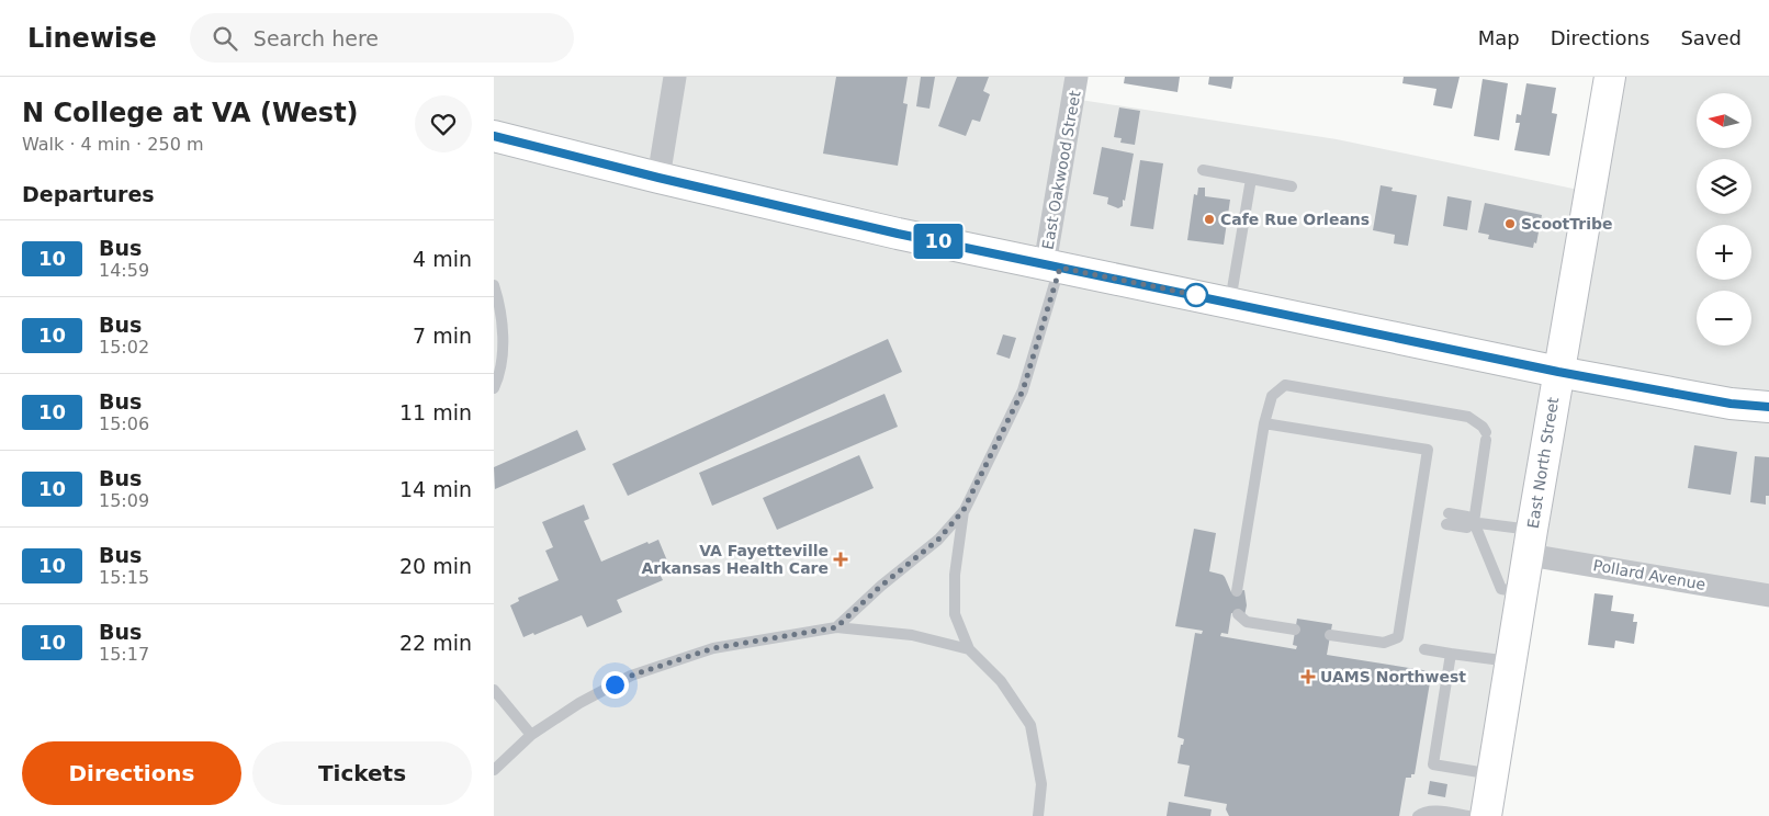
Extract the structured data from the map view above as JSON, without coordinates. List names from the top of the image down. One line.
{"streets":{"main road":["East North Street"],"street":["East Oakwood Street","Pollard Avenue"]},"crossings":[["East North Street","Pollard Avenue"]],"places":{"other":["Cafe Rue Orleans","ScootTribe"],"health":["VA Fayetteville Arkansas Health Care","UAMS Northwest"]},"lines":["bus line 10"],"north":"left","page":{"header":"Linewise","search":"Search here","nav":["Map","Directions","Saved"],"heading":[["N College at VA (West)","Walk · 4 min · 250 m"],"Departures"],"on_map":"10","map_buttons":["+","−"],"list":[{"mark":"10","name":"Bus","note":"14:59","value":"4 min"},{"mark":"10","name":"Bus","note":"15:02","value":"7 min"},{"mark":"10","name":"Bus","note":"15:06","value":"11 min"},{"mark":"10","name":"Bus","note":"15:09","value":"14 min"},{"mark":"10","name":"Bus","note":"15:15","value":"20 min"},{"mark":"10","name":"Bus","note":"15:17","value":"22 min"}],"buttons":["Directions","Tickets"]}}
